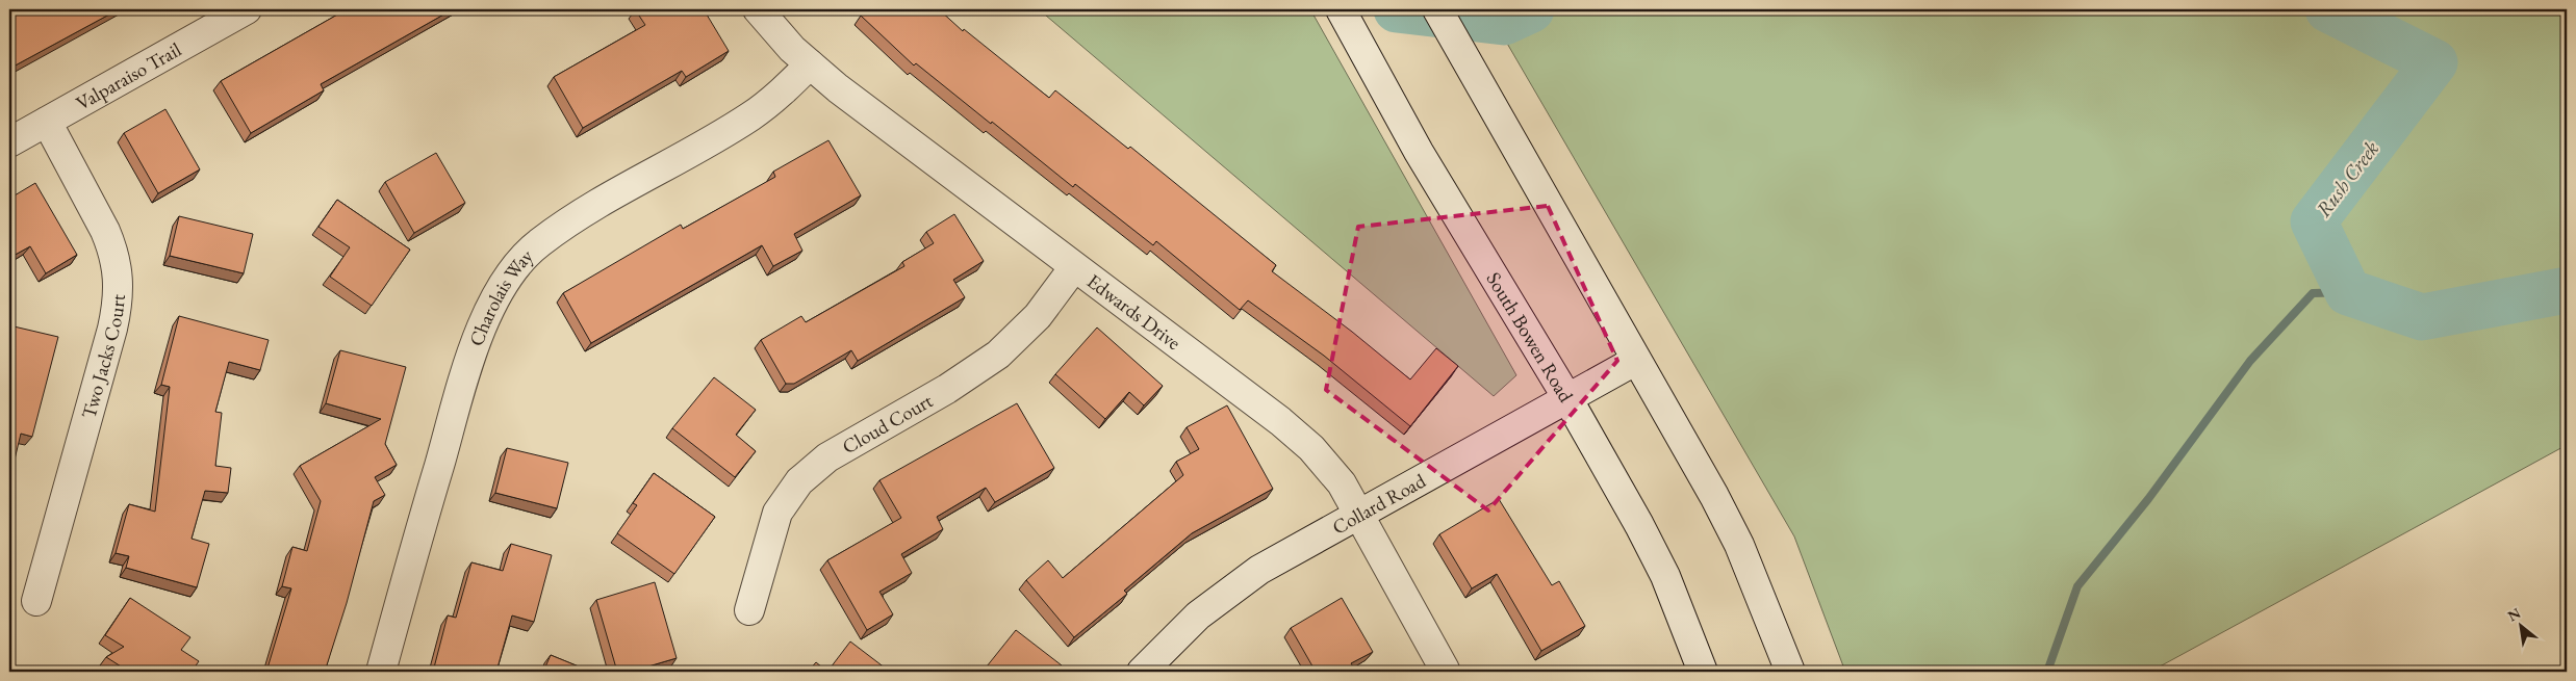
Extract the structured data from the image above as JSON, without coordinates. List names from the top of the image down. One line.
{"streets":{"street":["Valparaiso Trail","Charolais Way","Edwards Drive","South Bowen Road","Two Jacks Court","Cloud Court","Collard Road"]},"crossings":[["Valparaiso Trail","Two Jacks Court"],["Charolais Way","Edwards Drive"],["Edwards Drive","Cloud Court"],["Edwards Drive","Collard Road"],["South Bowen Road","Collard Road"]],"water":["Rush Creek"],"north":"top left"}
